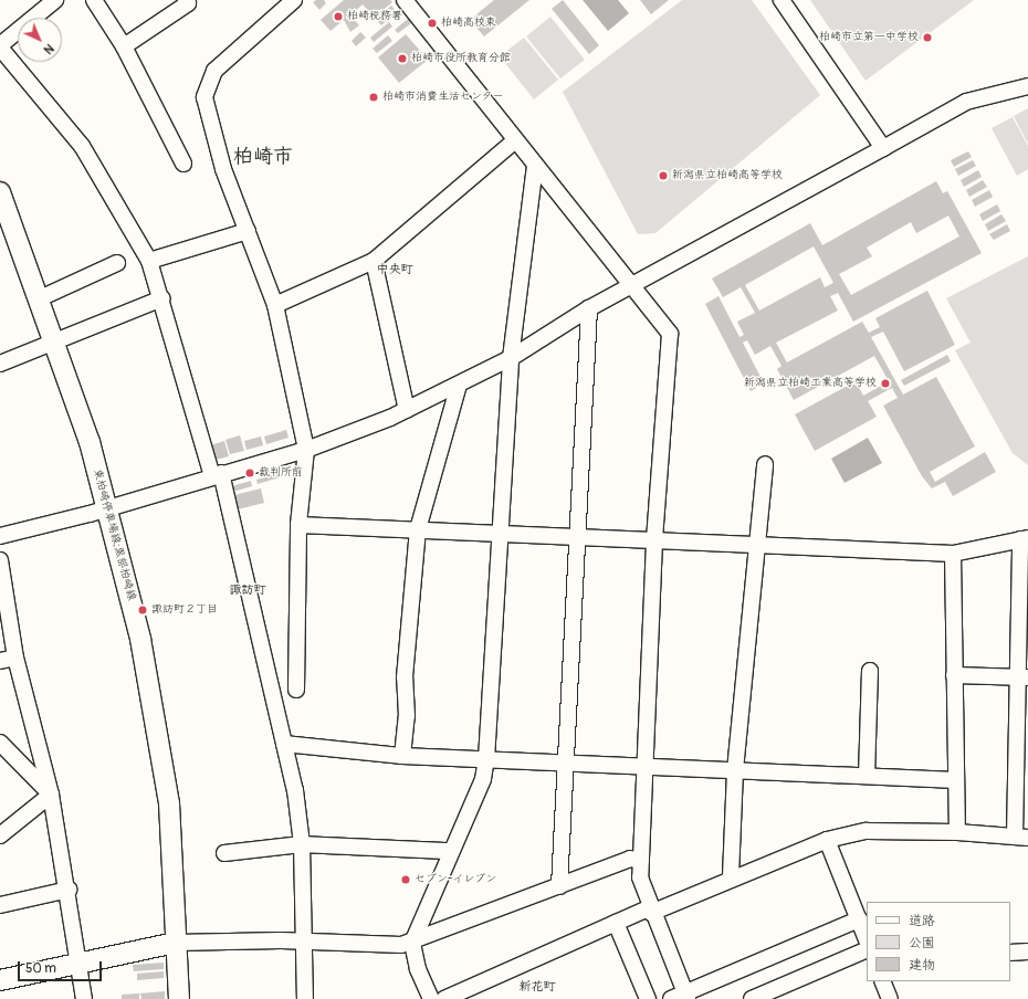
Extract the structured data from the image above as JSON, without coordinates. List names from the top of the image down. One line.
{"streets":{"main road":["東柏崎停車場線;黒部柏崎線"]},"districts":["柏崎市","中央町","諏訪町","新花町"],"places":["柏崎税務署","柏崎高校東","柏崎市立第一中学校","柏崎市役所教育分館","柏崎市消費生活センター","新潟県立柏崎高等学校","新潟県立柏崎工業高等学校","裁判所前","諏訪町２丁目","セブン-イレブン"],"legend":["道路","公園","建物"],"scale_bar":"50 m","north":"bottom right"}
